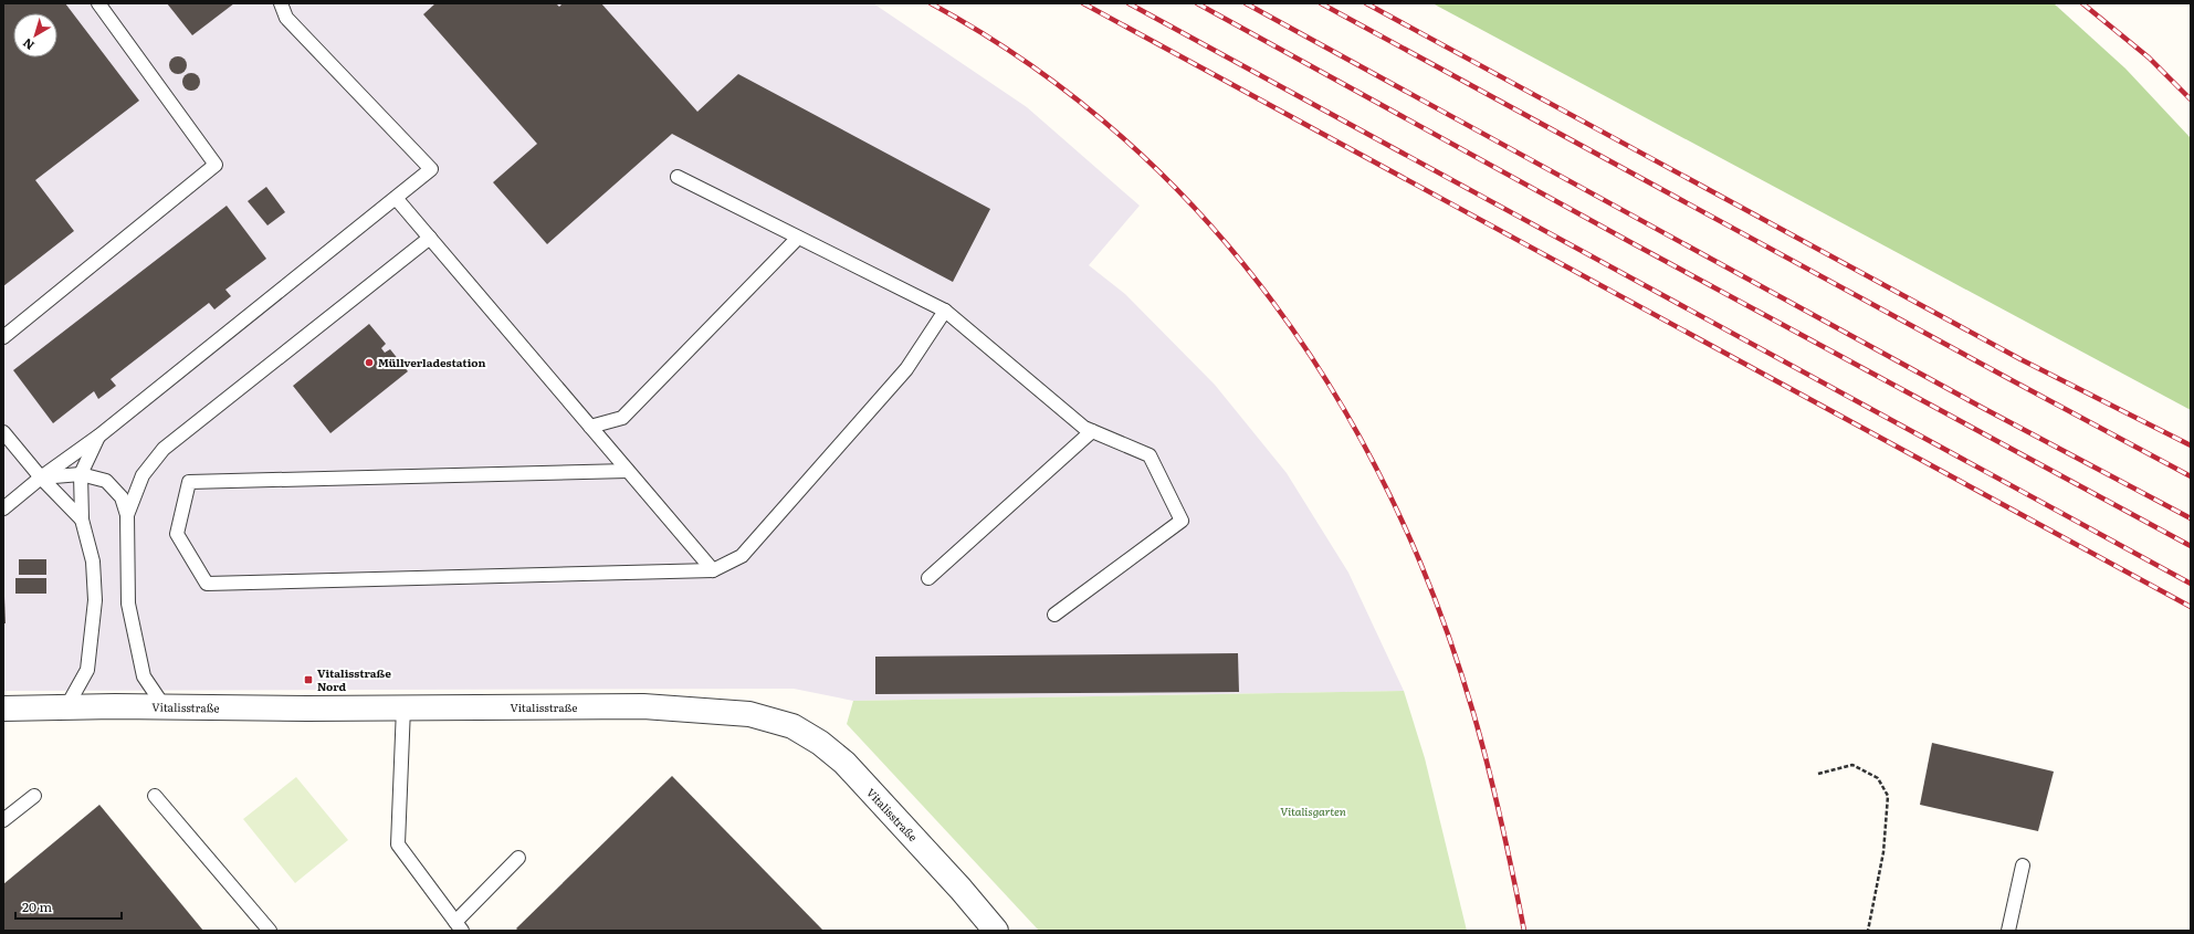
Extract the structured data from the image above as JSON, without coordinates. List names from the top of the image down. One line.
{"streets":{"street":["Vitalisstraße"]},"parks":["Vitalisgarten"],"places":{"other":["Müllverladestation"],"transit":["Vitalisstraße Nord"]},"scale_bar":"20 m","north":"bottom left"}
